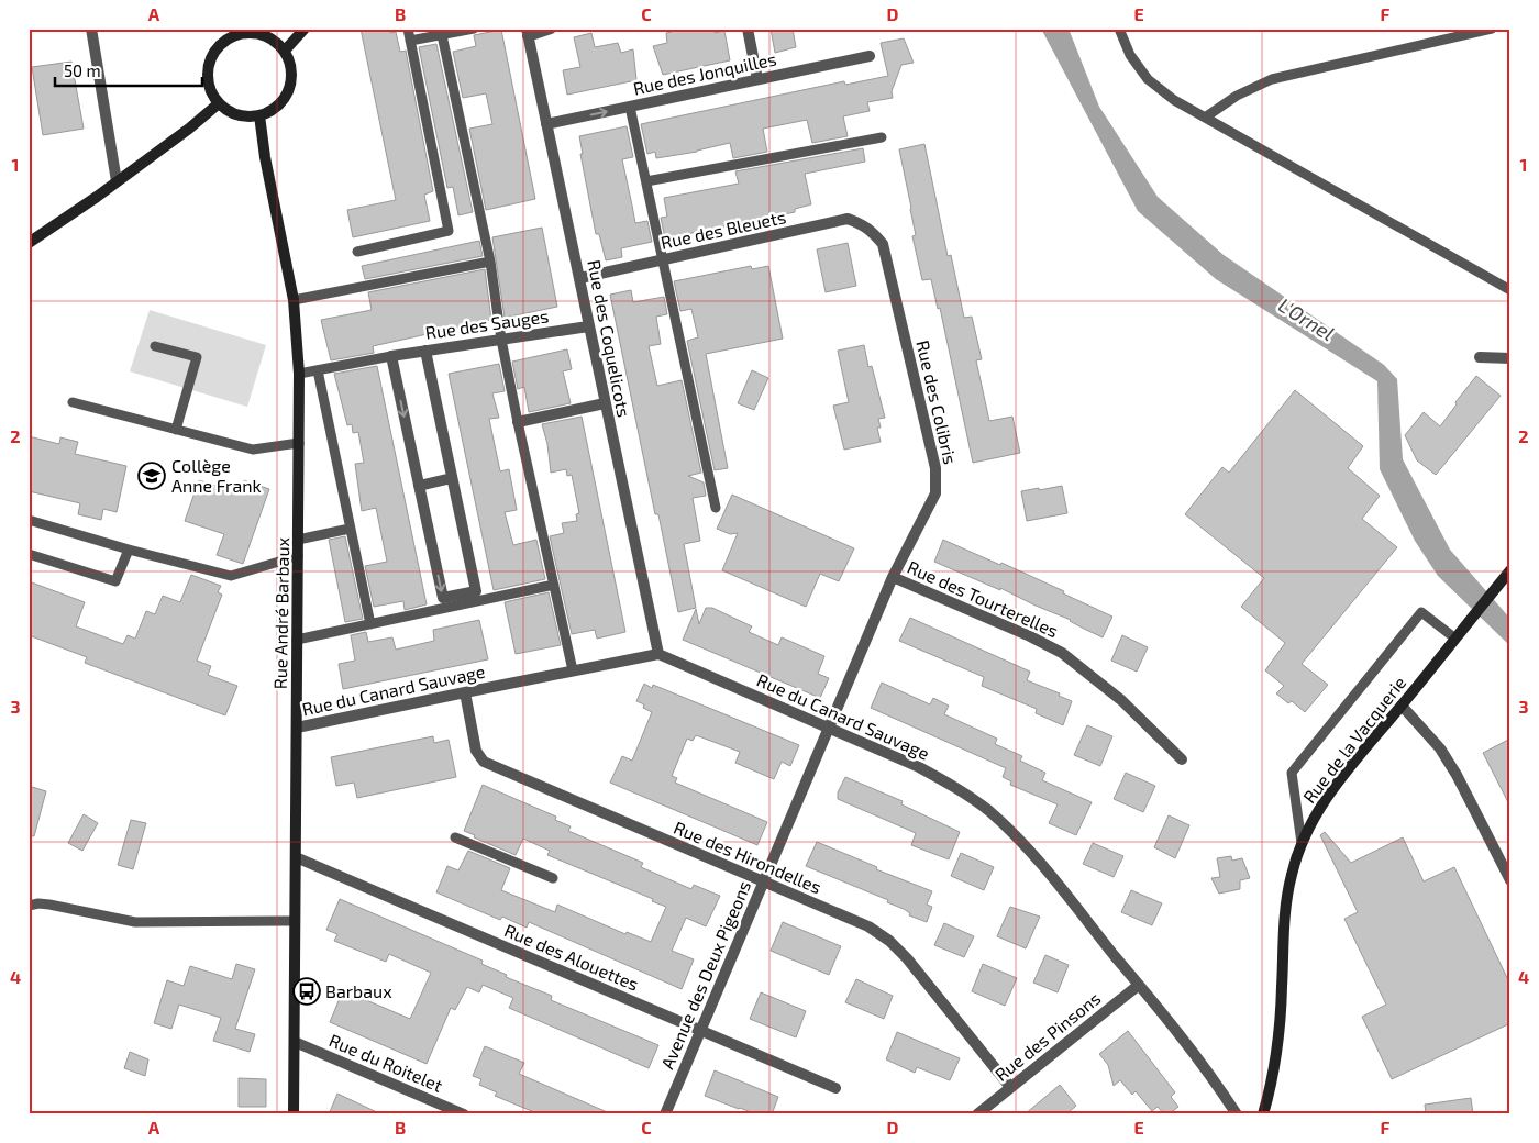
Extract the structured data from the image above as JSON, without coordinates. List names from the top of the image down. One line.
{"streets":{"street":["Rue des Jonquilles","Rue des Bleuets","Rue des Sauges","Rue des Coquelicots","Rue des Colibris","Rue des Tourterelles","Rue André Barbaux","Rue du Canard Sauvage","Rue de la Vacquerie","Rue des Hirondelles","Rue des Alouettes","Avenue des Deux Pigeons","Rue des Pinsons","Rue du Roitelet"]},"crossings":[["Rue des Jonquilles","Rue des Coquelicots"],["Rue des Bleuets","Rue des Coquelicots"],["Rue des Bleuets","Rue des Colibris"],["Rue des Sauges","Rue des Coquelicots"],["Rue des Coquelicots","Rue du Canard Sauvage"],["Rue des Colibris","Rue des Tourterelles"],["Rue des Tourterelles","Rue du Canard Sauvage"],["Rue des Tourterelles","Avenue des Deux Pigeons"],["Rue André Barbaux","Rue du Canard Sauvage"],["Rue André Barbaux","Rue des Alouettes"],["Rue André Barbaux","Rue du Roitelet"],["Rue du Canard Sauvage","Rue des Hirondelles"],["Rue du Canard Sauvage","Avenue des Deux Pigeons"],["Rue du Canard Sauvage","Rue des Pinsons"],["Rue des Hirondelles","Avenue des Deux Pigeons"],["Rue des Hirondelles","Rue des Pinsons"],["Rue des Alouettes","Avenue des Deux Pigeons"]],"water":["L'Ornel"],"places":{"school or university":["Collège Anne Frank"],"bus stop":["Barbaux"]},"scale_bar":"50 m","grid":{"columns":["A","B","C","D","E","F"],"rows":["1","2","3","4"]}}
